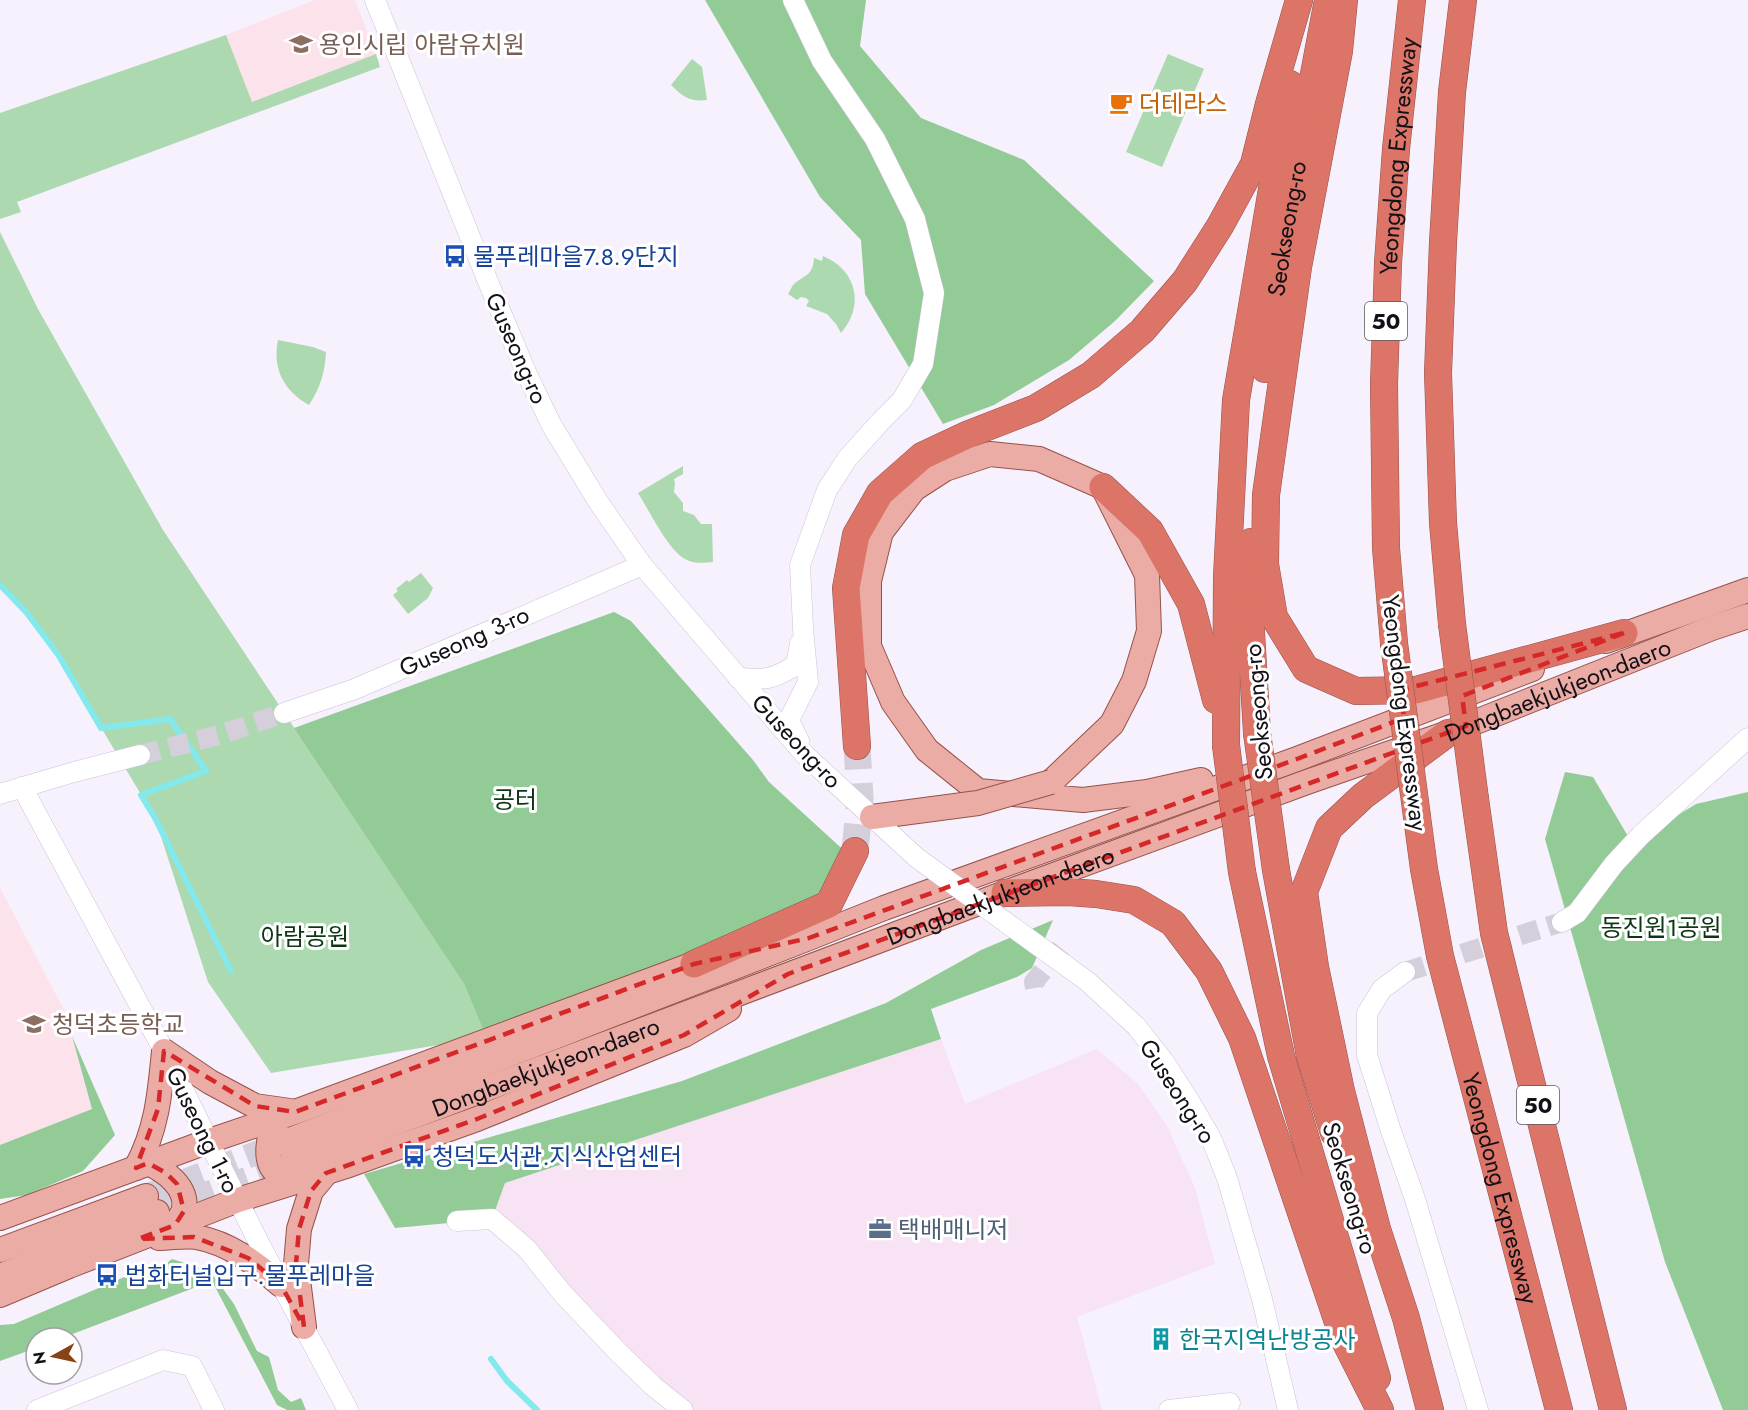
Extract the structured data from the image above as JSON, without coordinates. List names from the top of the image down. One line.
{"streets":{"highway":["Yeongdong Expressway","Seokseong-ro","50"],"main road":["Dongbaekjukjeon-daero"],"street":["Guseong-ro","Guseong 3-ro","Guseong 1-ro"]},"crossings":[["Guseong-ro","Guseong 3-ro"]],"parks":["공터","동진원1공원","아람공원"],"places":{"school or university":["용인시립 아람유치원","청덕초등학교"],"cafe":["더테라스"],"bus stop":["물푸레마을7.8.9단지","청덕도서관.지식산업센터","법화터널입구.물푸레마을"],"office":["택배매니저"],"building":["한국지역난방공사"]},"north":"left"}
